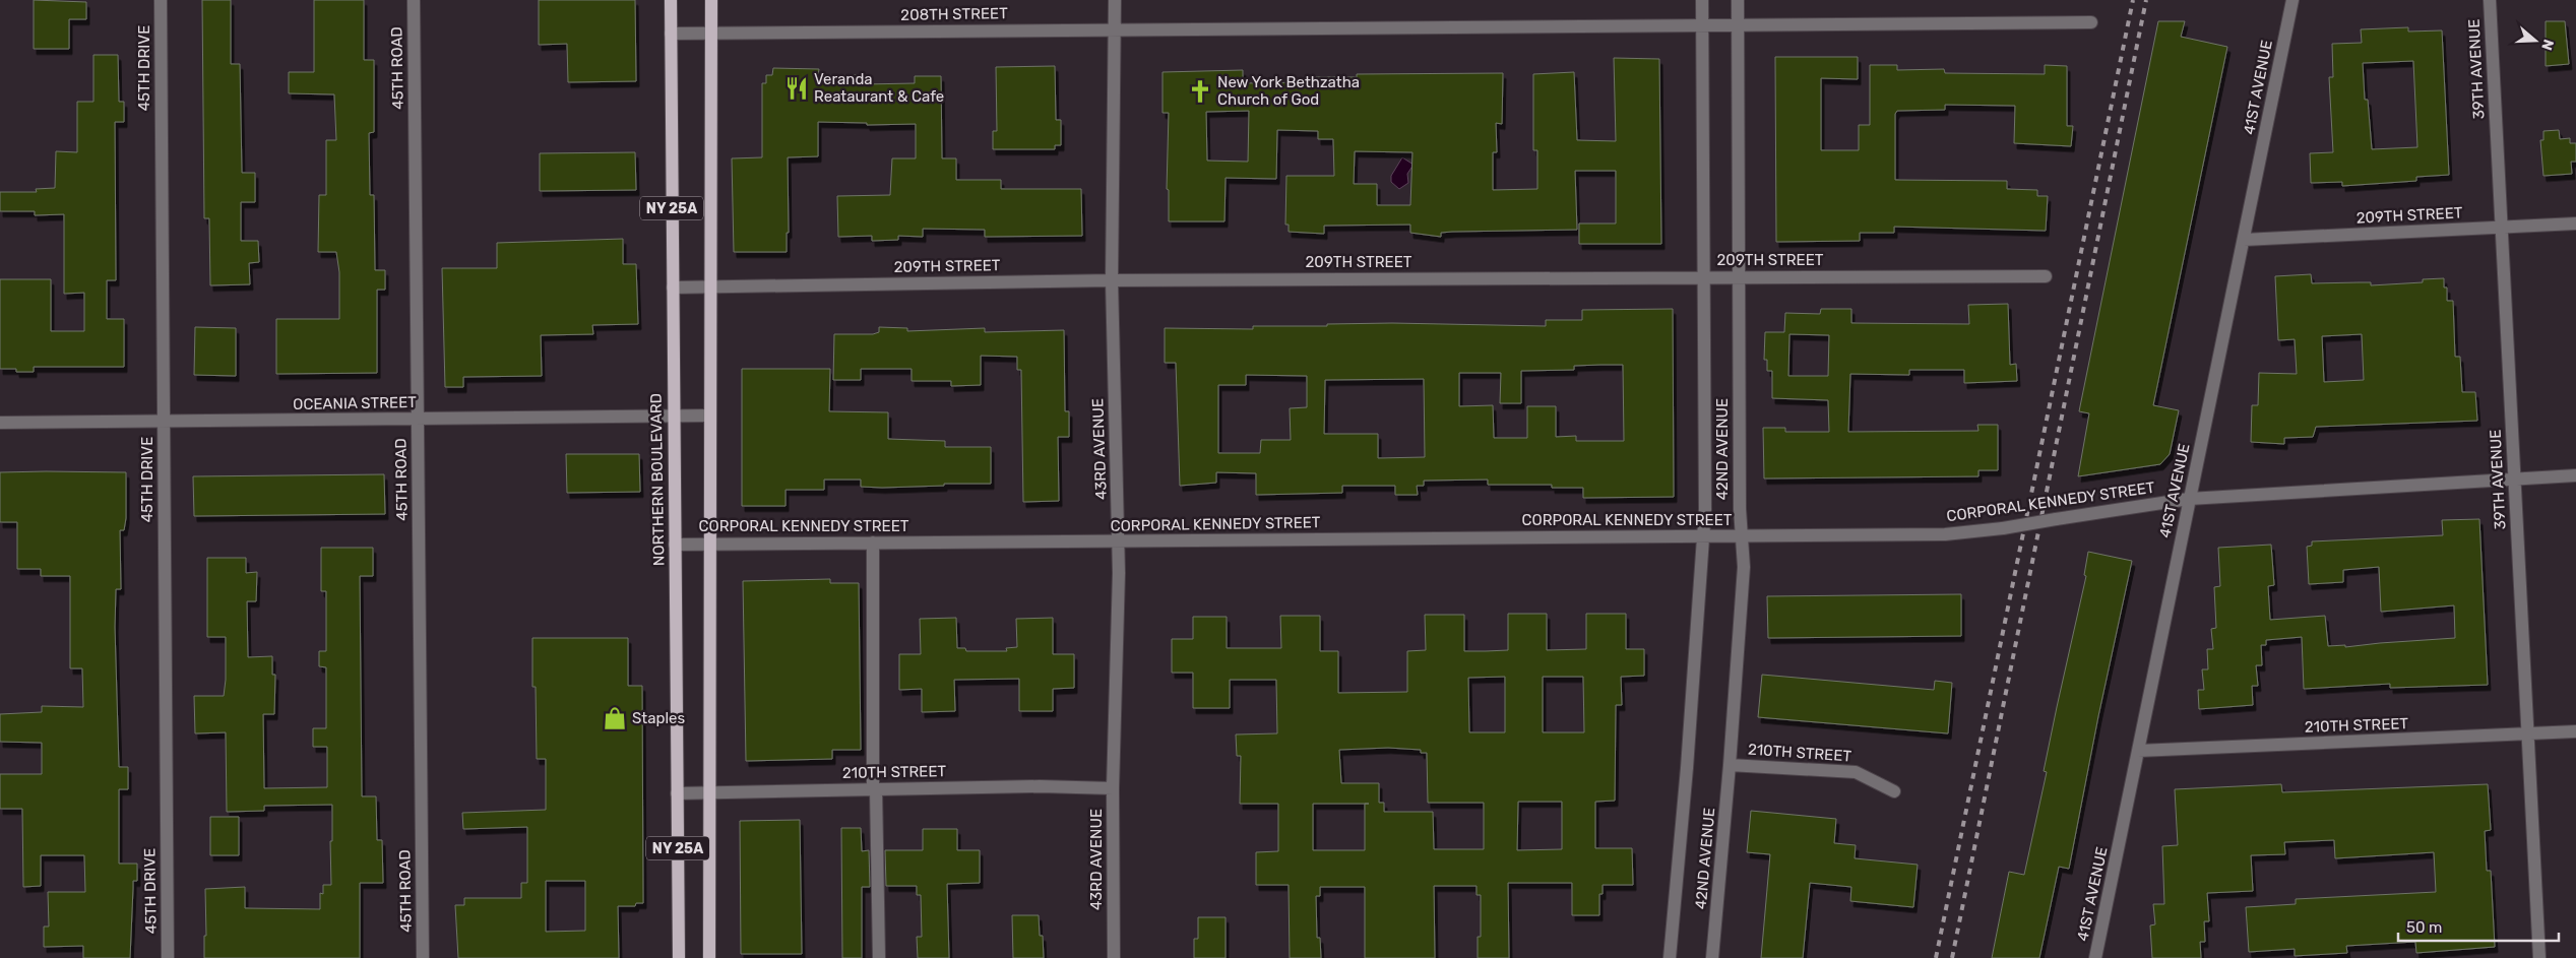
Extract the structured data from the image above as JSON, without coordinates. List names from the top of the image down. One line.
{"streets":{"main road":["NY 25A","NORTHERN BOULEVARD"],"street":["208TH STREET","45TH DRIVE","45TH ROAD","39TH AVENUE","41ST AVENUE","209TH STREET","OCEANIA STREET","43RD AVENUE","42ND AVENUE","CORPORAL KENNEDY STREET","210TH STREET"]},"crossings":[["208TH STREET","43RD AVENUE"],["208TH STREET","42ND AVENUE"],["208TH STREET","NORTHERN BOULEVARD"],["45TH DRIVE","OCEANIA STREET"],["45TH ROAD","OCEANIA STREET"],["39TH AVENUE","209TH STREET"],["39TH AVENUE","CORPORAL KENNEDY STREET"],["39TH AVENUE","210TH STREET"],["41ST AVENUE","209TH STREET"],["41ST AVENUE","CORPORAL KENNEDY STREET"],["41ST AVENUE","210TH STREET"],["209TH STREET","43RD AVENUE"],["209TH STREET","42ND AVENUE"],["209TH STREET","NORTHERN BOULEVARD"],["OCEANIA STREET","NORTHERN BOULEVARD"],["43RD AVENUE","CORPORAL KENNEDY STREET"],["43RD AVENUE","210TH STREET"],["42ND AVENUE","CORPORAL KENNEDY STREET"],["42ND AVENUE","210TH STREET"],["NORTHERN BOULEVARD","CORPORAL KENNEDY STREET"],["NORTHERN BOULEVARD","210TH STREET"]],"places":{"restaurant":["Veranda Reataurant & Cafe"],"church":["New York Bethzatha Church of God"],"shop":["Staples"]},"scale_bar":"50 m","north":"right"}
